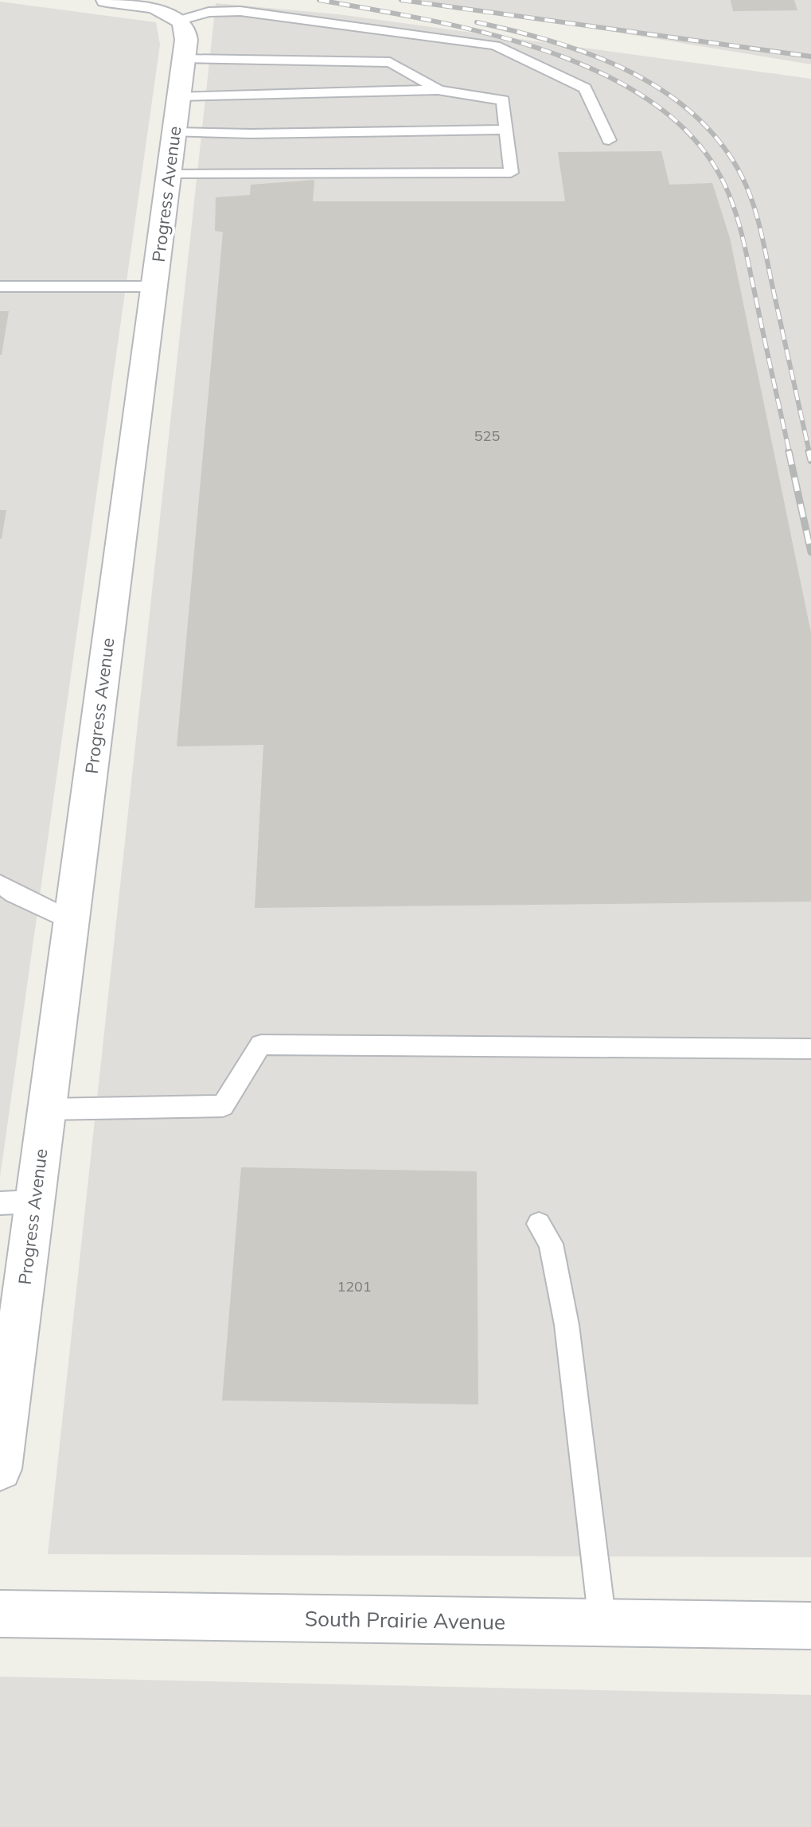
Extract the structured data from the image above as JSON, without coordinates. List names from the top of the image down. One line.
{"streets":{"street":["Progress Avenue","South Prairie Avenue"]},"house_numbers":["525","1201"]}
